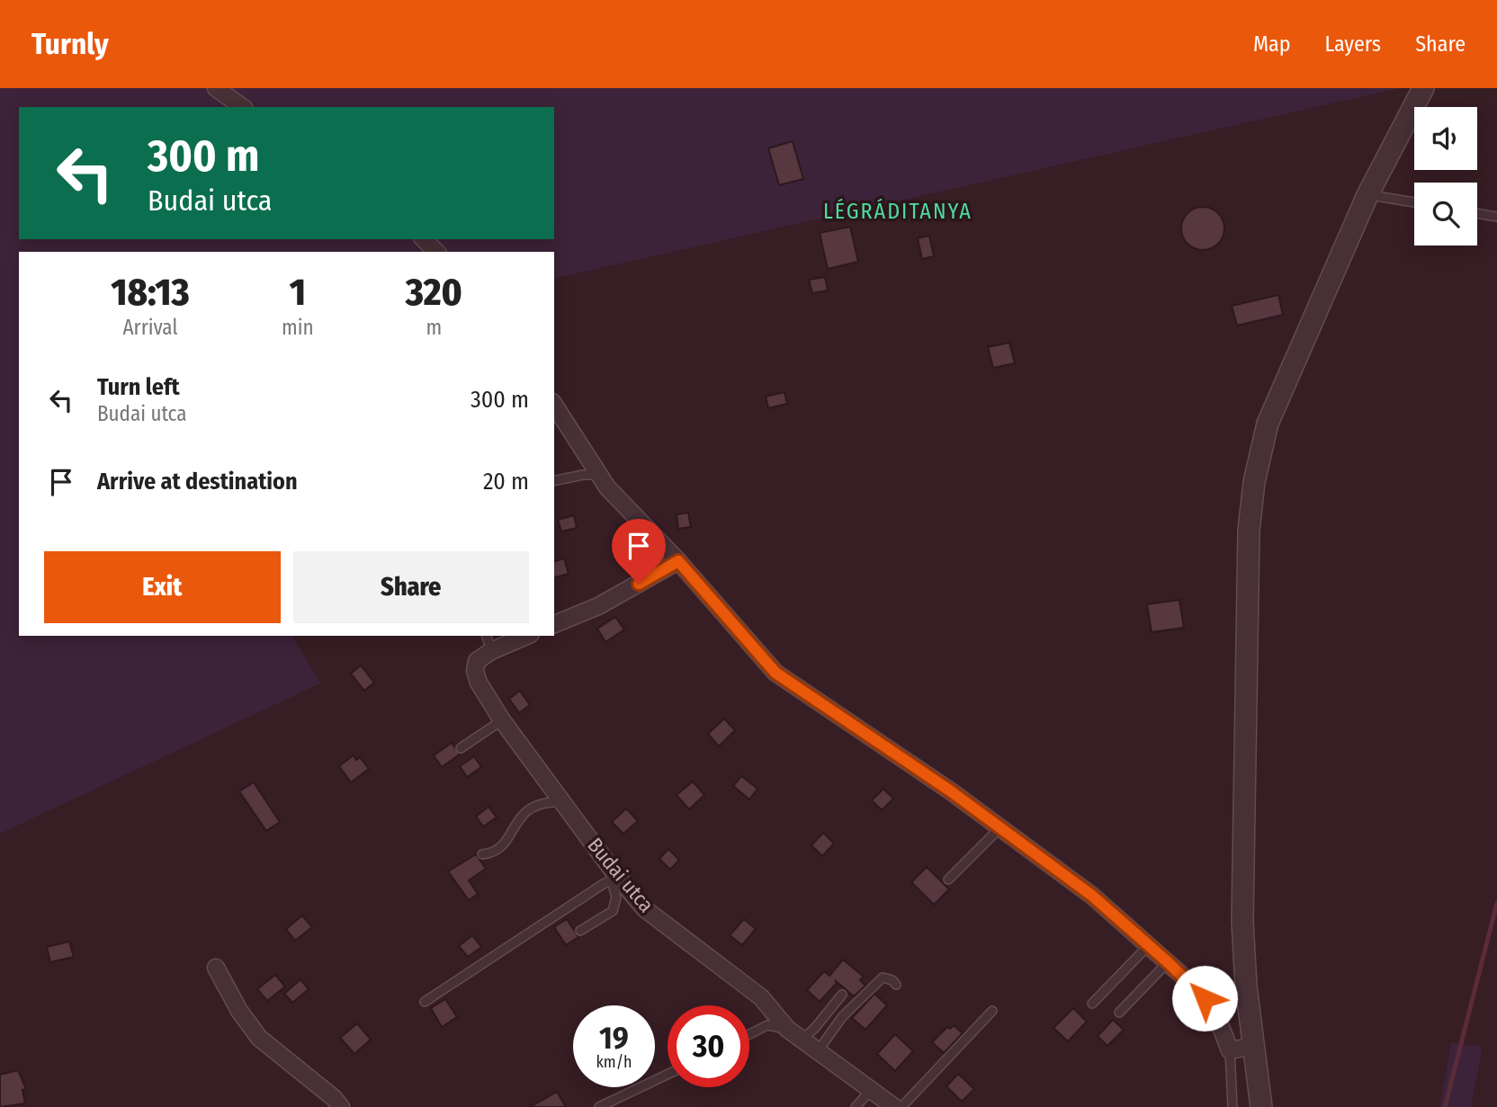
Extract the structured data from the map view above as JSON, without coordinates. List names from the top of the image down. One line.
{"streets":{"street":["Budai utca"]},"districts":["LÉGRÁDITANYA"],"page":{"header":"Turnly","nav":["Map","Layers","Share"],"turn":["300 m","Budai utca"],"eta":["18:13","Arrival","1","min","320","m"],"list":[{"name":"Turn left","note":"Budai utca","value":"300 m"},{"name":"Arrive at destination","value":"20 m"}],"buttons":["Exit","Share"],"speed":"19 km/h","limit":"30"}}
